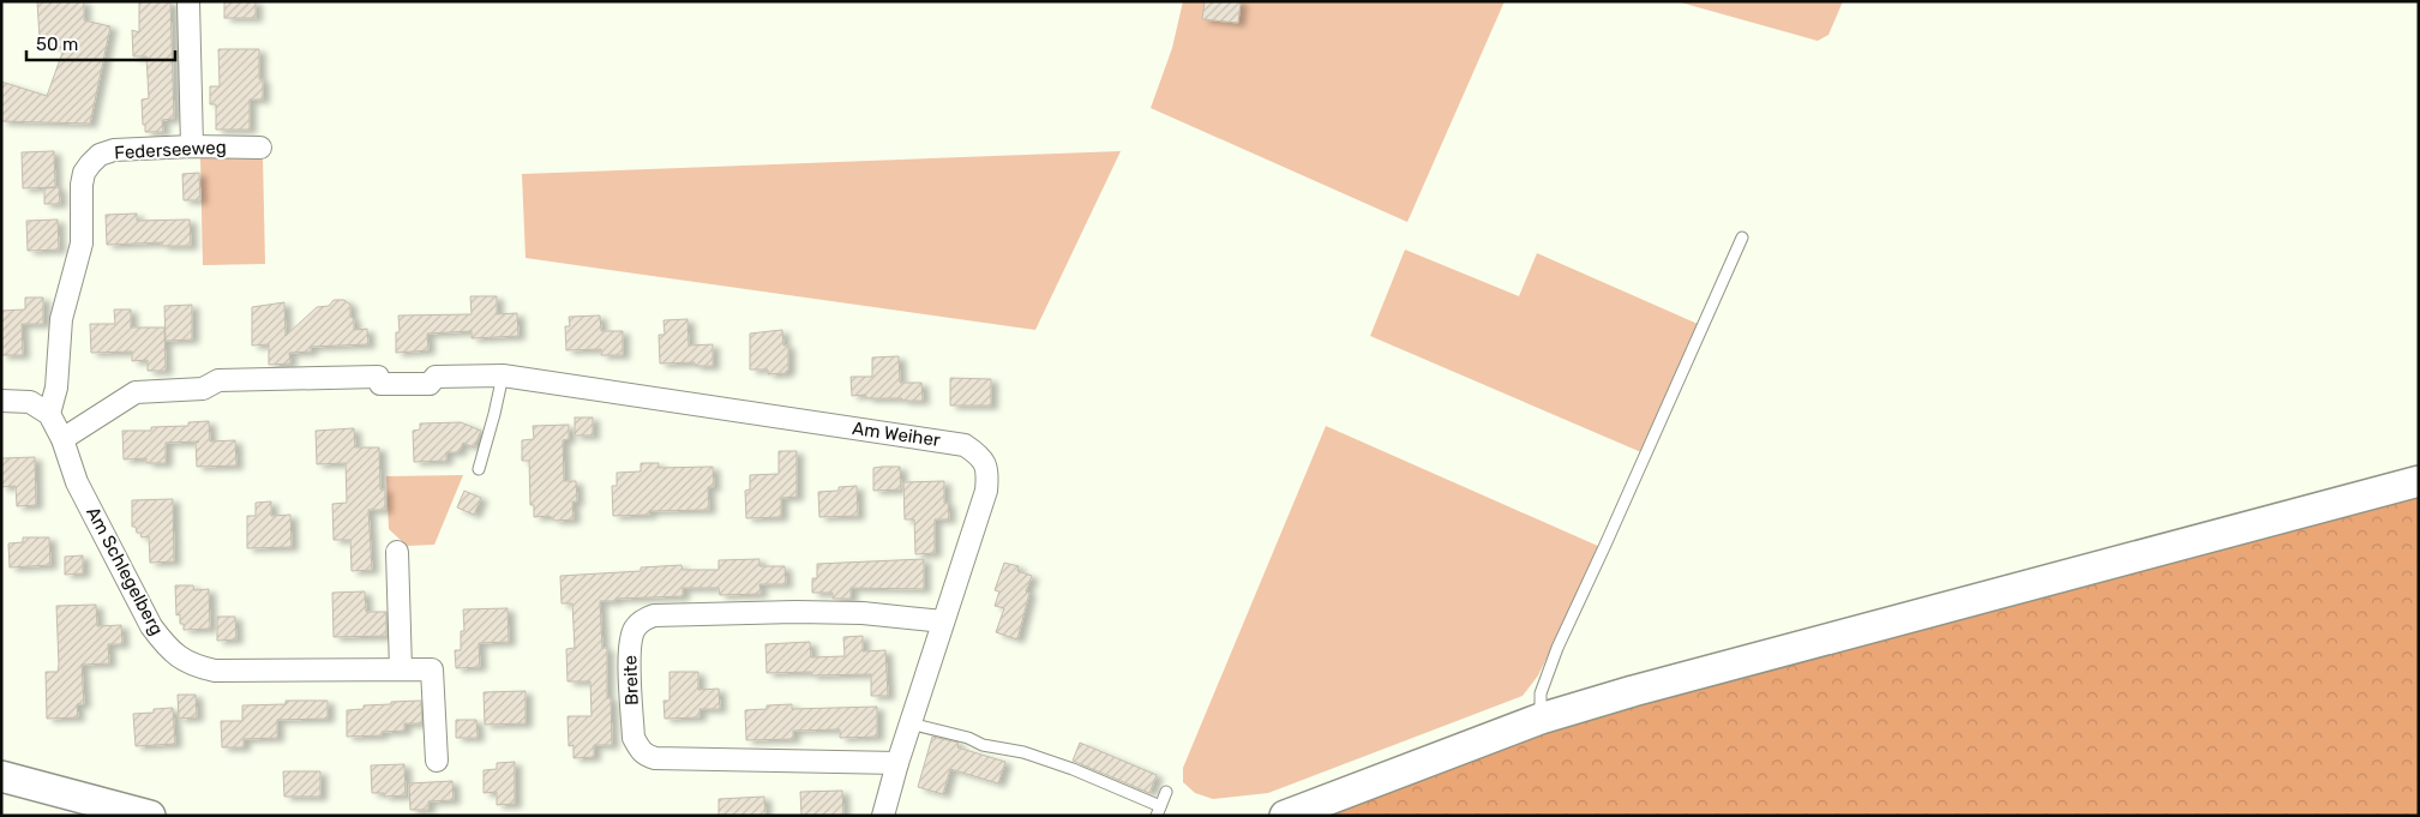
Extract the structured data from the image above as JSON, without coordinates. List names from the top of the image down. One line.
{"streets":{"street":["Federseeweg","Am Weiher","Am Schlegelberg","Breite"]},"crossings":[["Federseeweg","Am Schlegelberg"],["Am Weiher","Am Schlegelberg"],["Am Weiher","Breite"]],"scale_bar":"50 m"}
